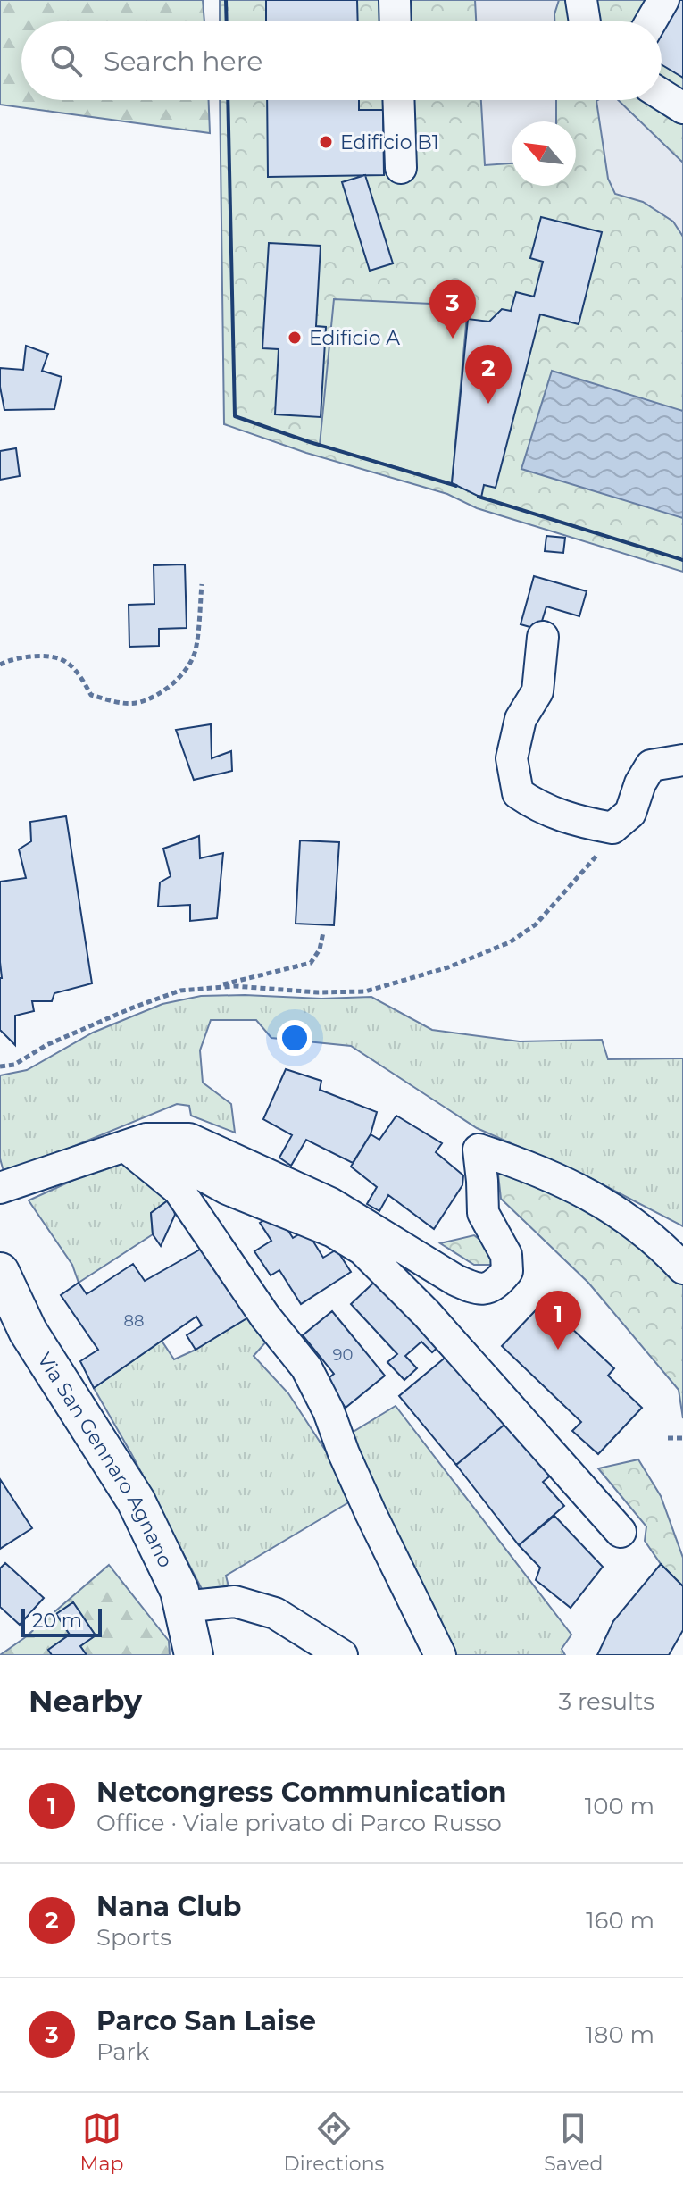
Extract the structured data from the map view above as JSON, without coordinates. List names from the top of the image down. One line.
{"streets":{"main road":["Via San Gennaro Agnano"]},"places":["Edificio B1","Edificio A"],"house_numbers":["88","90"],"scale_bar":"20 m","north":"top left","page":{"search":"Search here","pins":["3","2","1"],"scale":"20 m","heading":["Nearby","3 results"],"list":[{"mark":"1","name":"Netcongress Communication","note":"Office · Viale privato di Parco Russo","value":"100 m"},{"mark":"2","name":"Nana Club","note":"Sports","value":"160 m"},{"mark":"3","name":"Parco San Laise","note":"Park","value":"180 m"}],"nav":["Map","Directions","Saved"]}}
